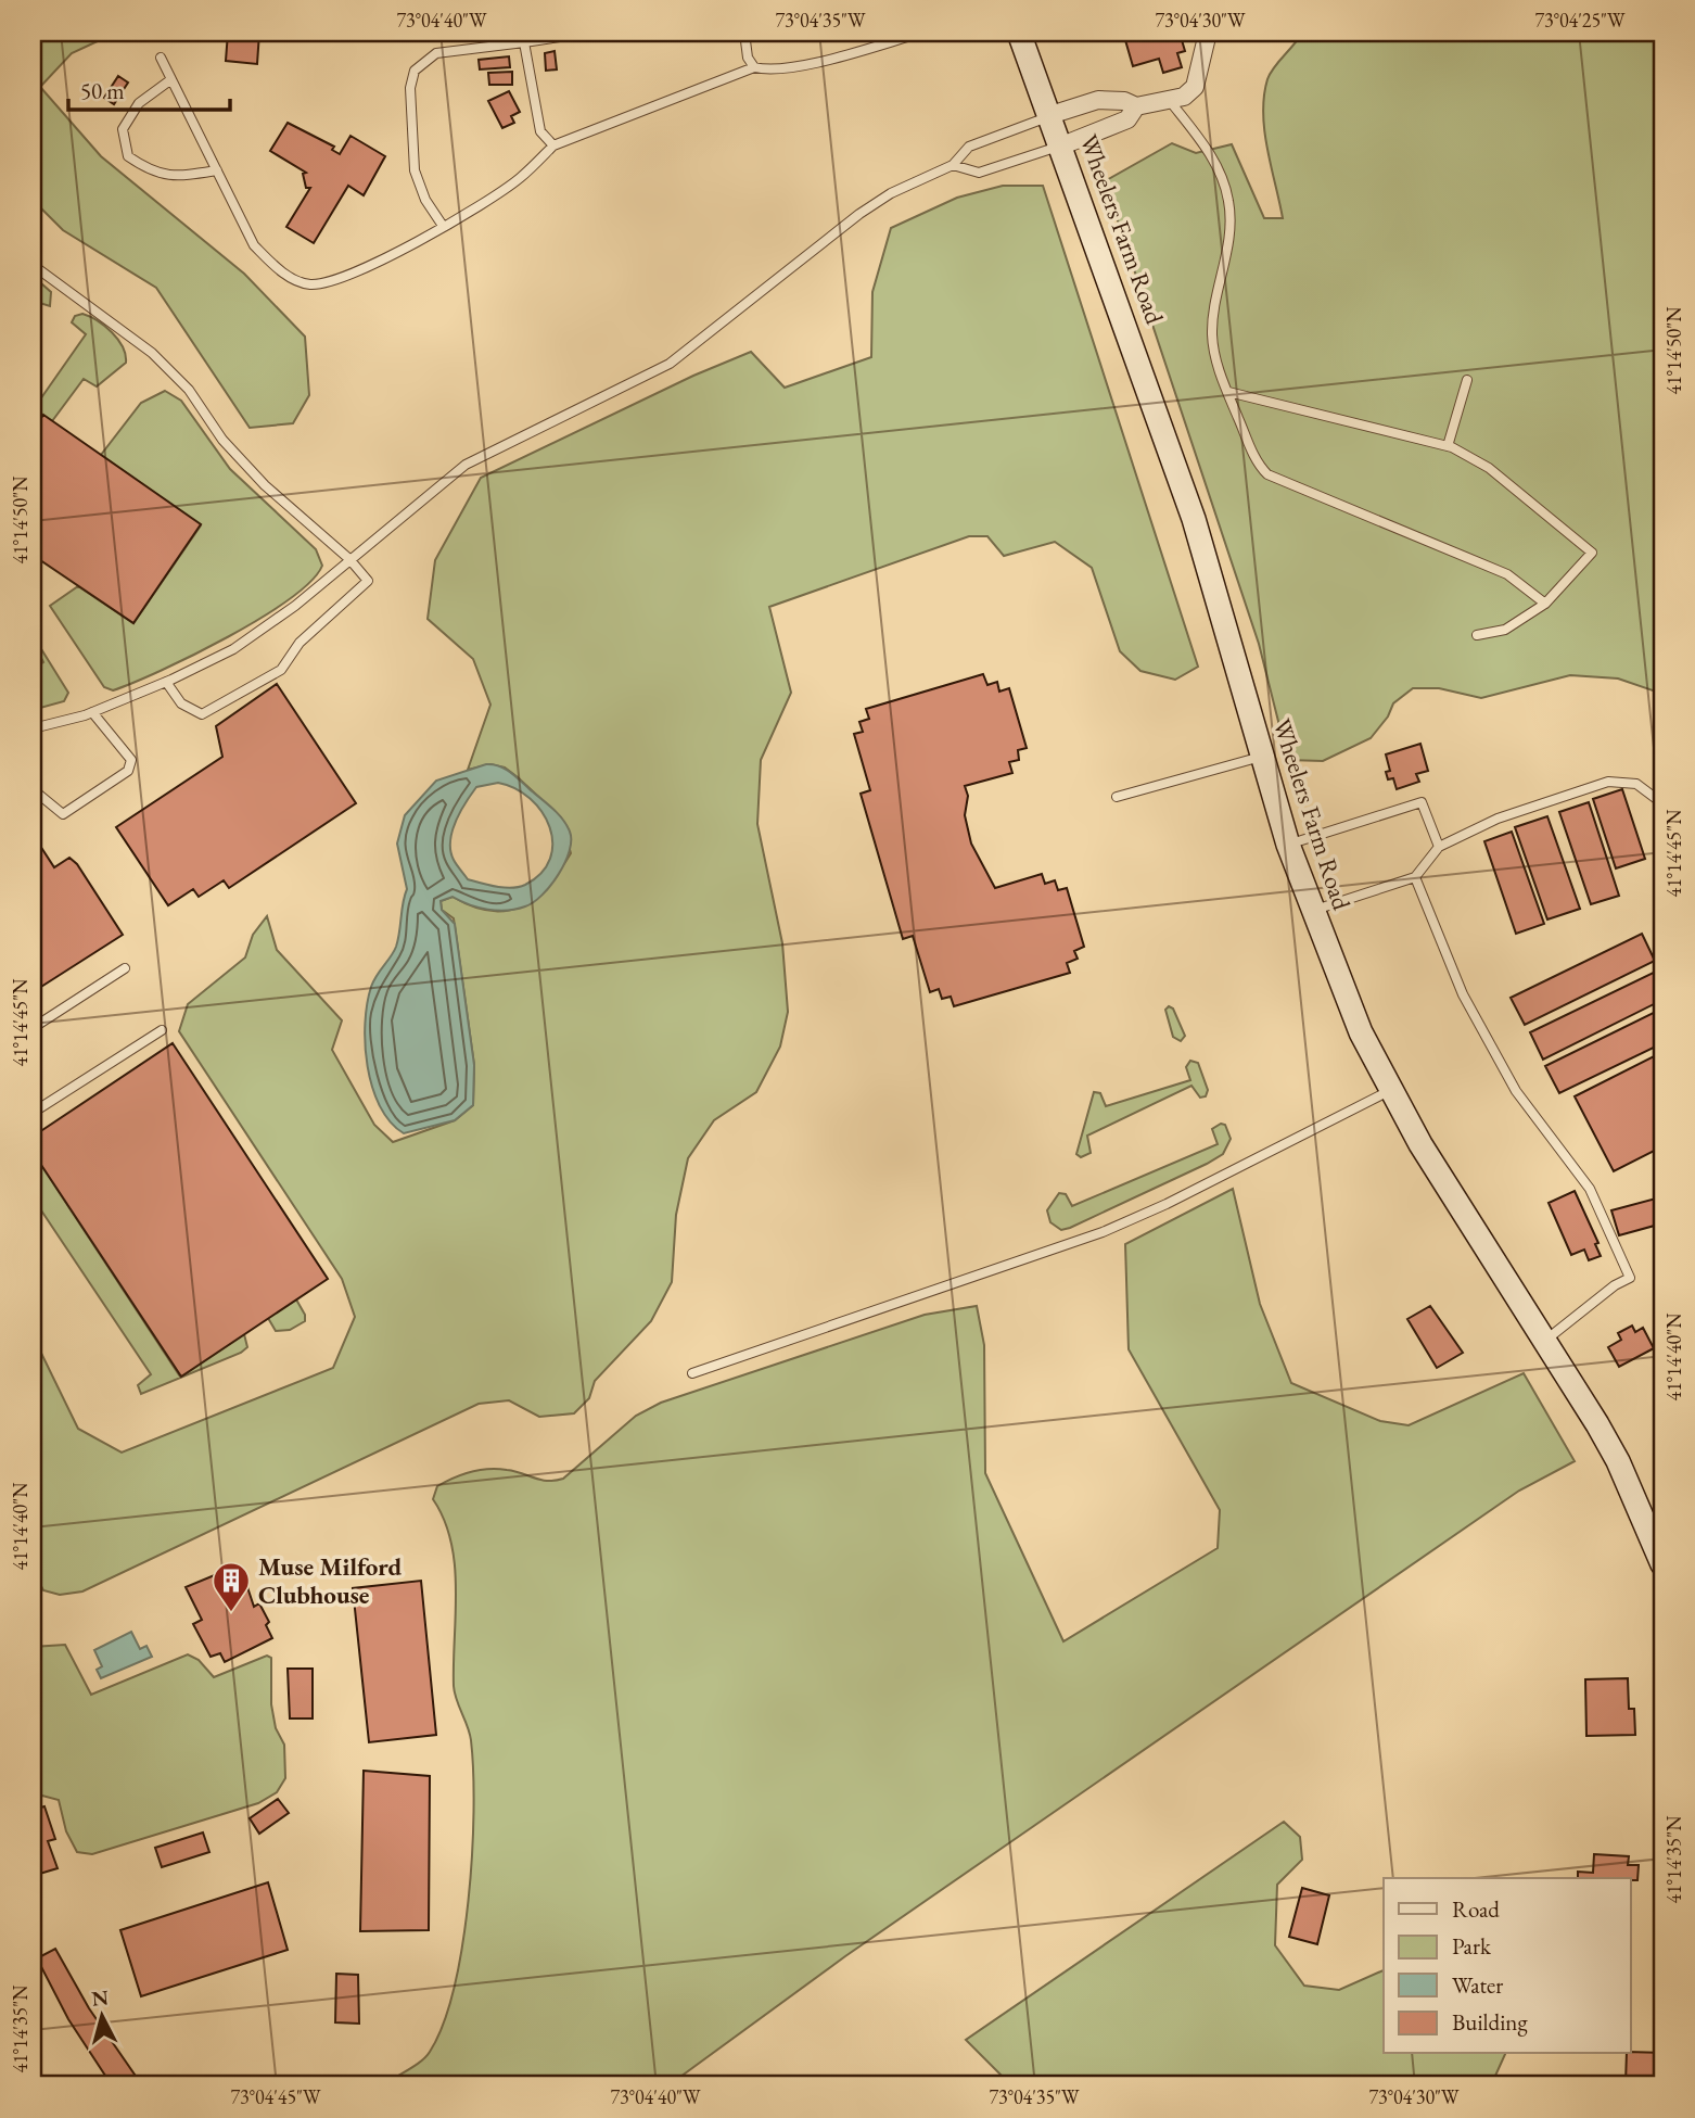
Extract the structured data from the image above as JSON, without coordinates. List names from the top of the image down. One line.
{"streets":{"main road":["Wheelers Farm Road"]},"places":{"building":["Muse Milford Clubhouse"]},"legend":["Road","Park","Water","Building"],"scale_bar":"50 m","north":"top","coordinates":["73°04'40\"W","73°04'35\"W","73°04'30\"W","73°04'25\"W","41°14'50\"N","41°14'45\"N","41°14'40\"N","41°14'35\"N","73°04'45\"W"]}
